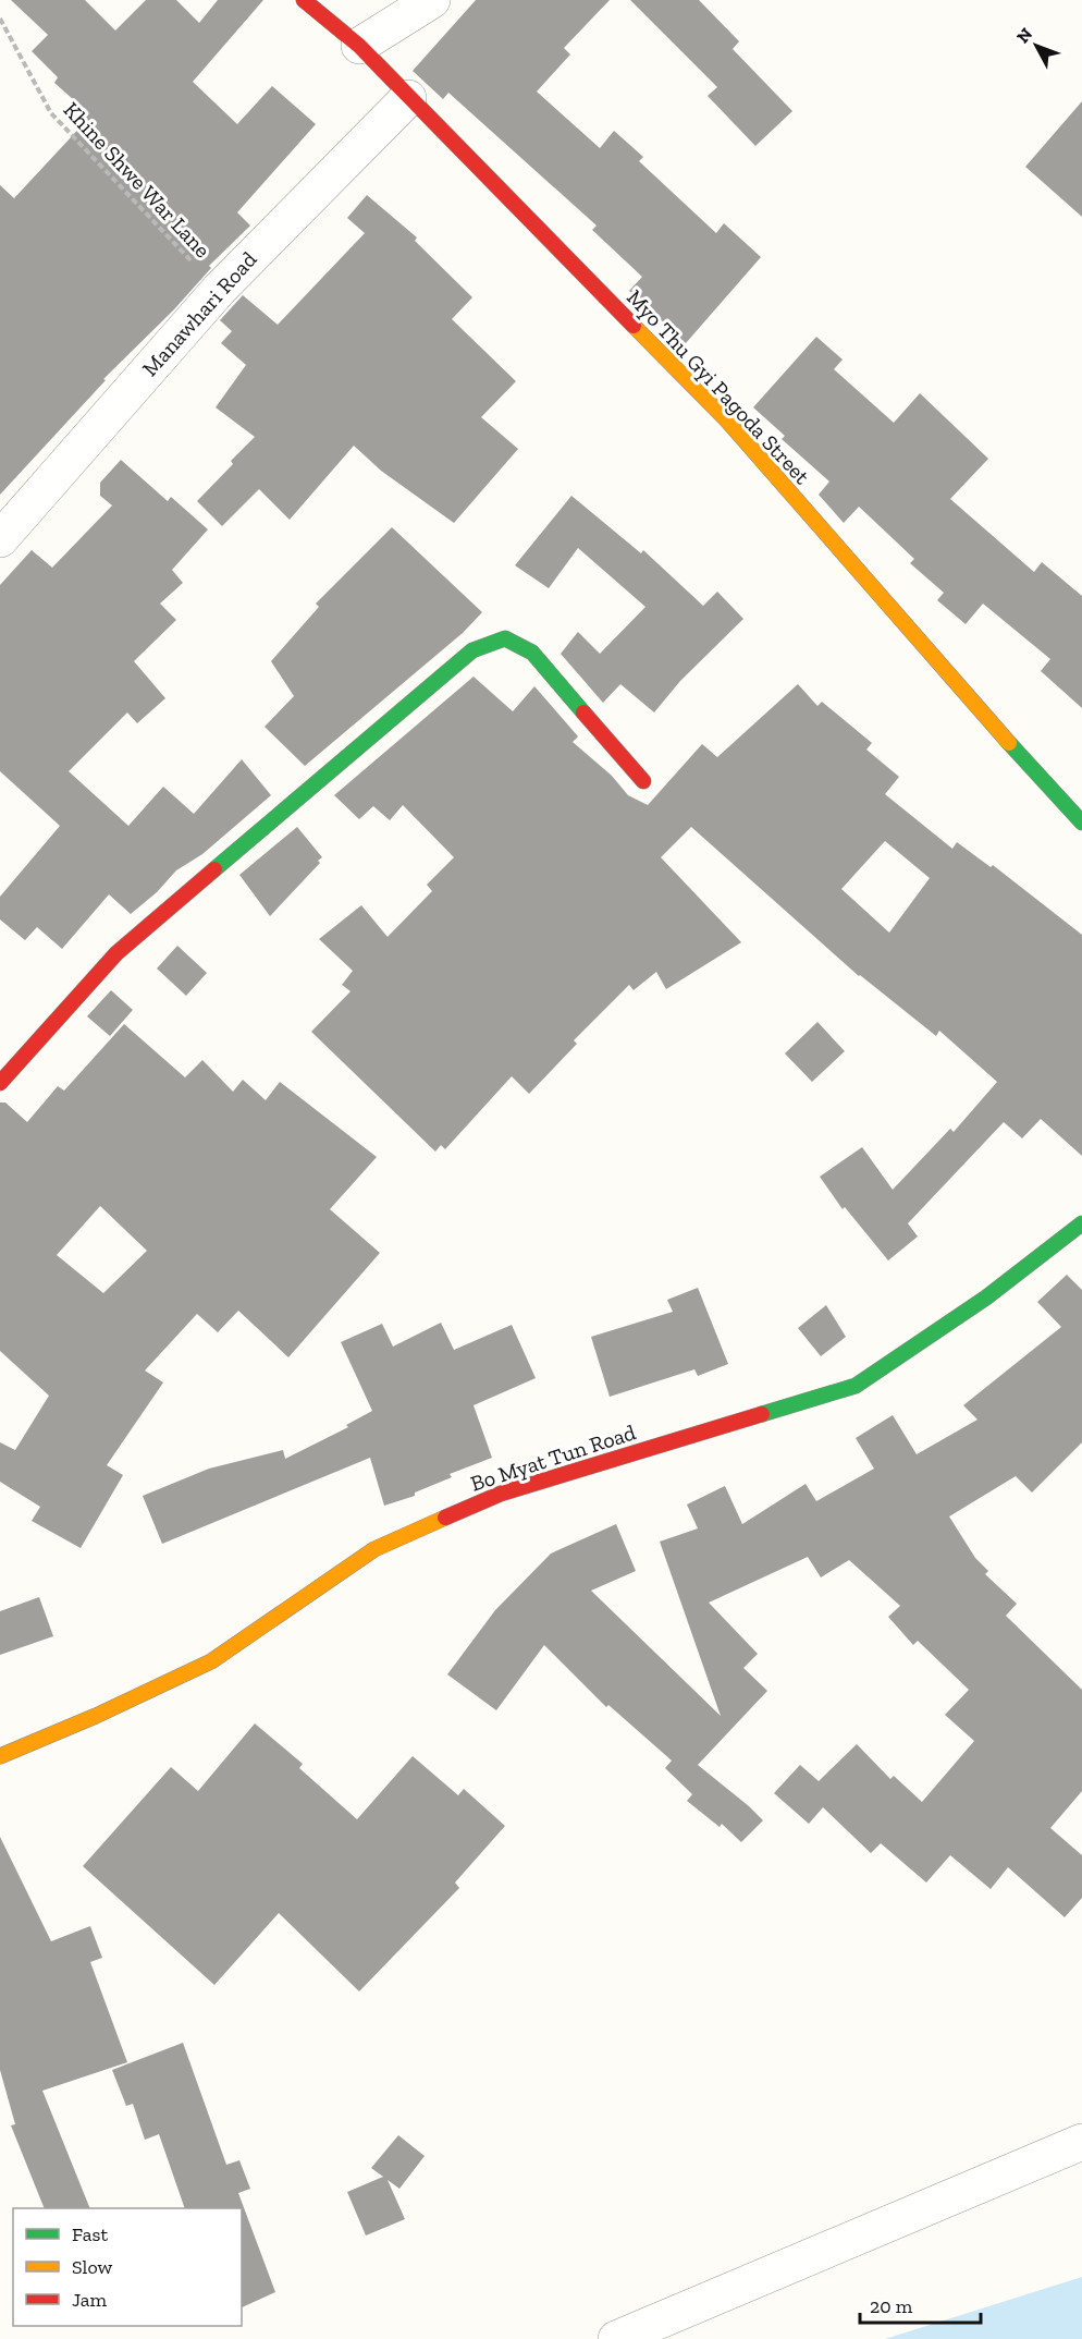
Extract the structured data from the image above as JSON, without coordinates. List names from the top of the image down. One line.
{"streets":{"street":["Manawhari Road","Myo Thu Gyi Pagoda Street","Bo Myat Tun Road"],"path":["Khine Shwe War Lane"]},"crossings":[["Khine Shwe War Lane","Manawhari Road"],["Manawhari Road","Myo Thu Gyi Pagoda Street"]],"legend":["Fast","Slow","Jam"],"scale_bar":"20 m","north":"top left"}
